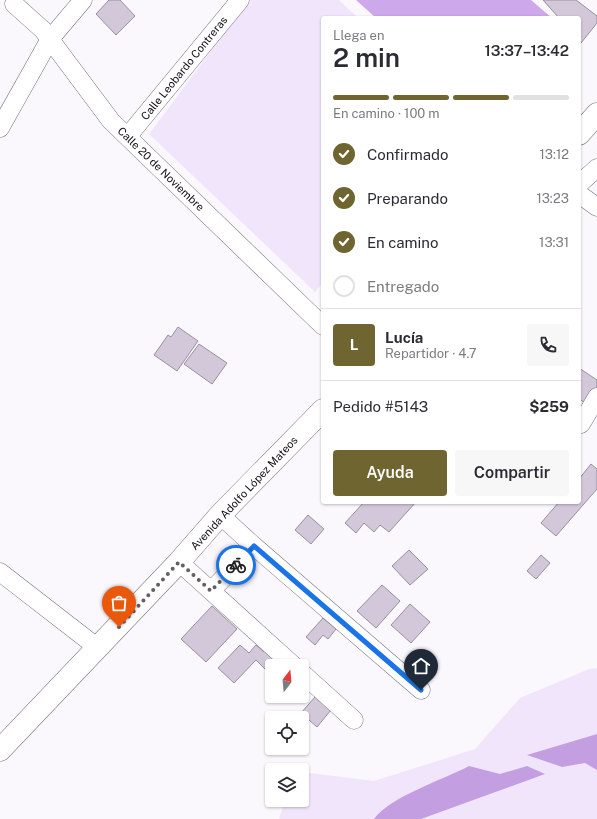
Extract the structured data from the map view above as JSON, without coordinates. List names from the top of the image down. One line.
{"streets":{"main road":["Avenida Adolfo López Mateos"],"street":["Calle Leobardo Contreras","Calle 20 de Noviembre"]},"crossings":[["Calle Leobardo Contreras","Calle 20 de Noviembre"]],"north":"top","page":{"heading":["2 min","Llega en","13:37–13:42"],"panel":["Lucía","Repartidor · 4.7","Pedido #5143","$259"],"bar":"En camino · 100 m","list":[["Confirmado","13:12"],["Preparando","13:23"],["En camino","13:31"],"Entregado"],"round":"L","buttons":["Ayuda","Compartir"]}}
